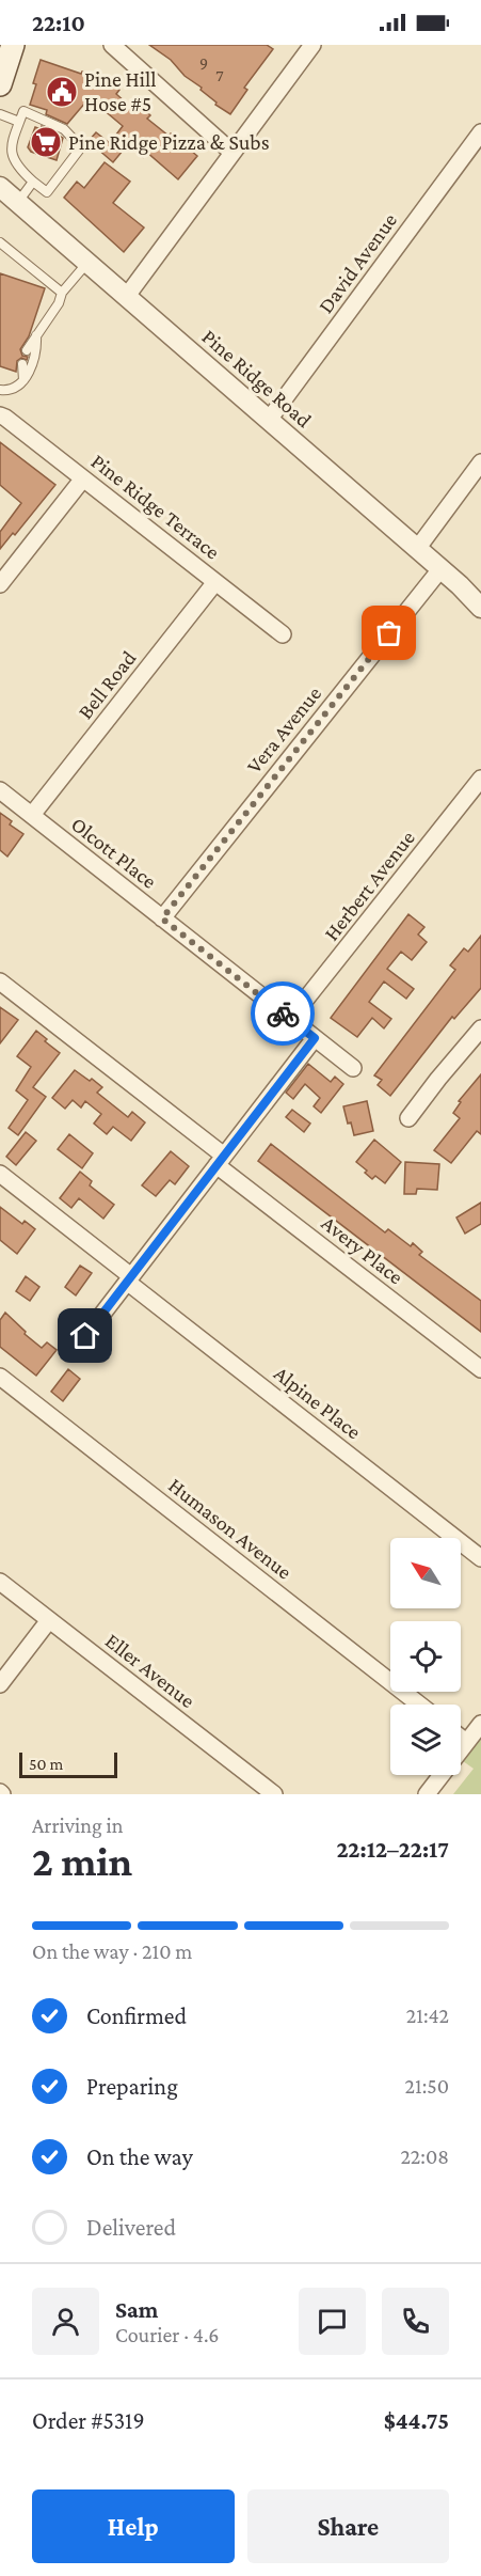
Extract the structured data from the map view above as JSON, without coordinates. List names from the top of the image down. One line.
{"streets":{"street":["David Avenue","Pine Ridge Road","Pine Ridge Terrace","Bell Road","Vera Avenue","Olcott Place","Herbert Avenue","Avery Place","Alpine Place","Humason Avenue","Eller Avenue"]},"crossings":[["David Avenue","Pine Ridge Road"],["Pine Ridge Road","Vera Avenue"],["Pine Ridge Terrace","Bell Road"],["Bell Road","Olcott Place"],["Vera Avenue","Olcott Place"],["Olcott Place","Herbert Avenue"]],"places":{"public building":["Pine Hill Hose #5"],"supermarket":["Pine Ridge Pizza & Subs"]},"house_numbers":["9","7"],"scale_bar":"50 m","north":"top left","page":{"status":"22:10","scale":"50 m","heading":["2 min","Arriving in","22:12–22:17"],"panel":["Sam","Courier · 4.6","Order #5319","$44.75"],"bar":"On the way · 210 m","list":[["Confirmed","21:42"],["Preparing","21:50"],["On the way","22:08"],"Delivered"],"buttons":["Help","Share"]}}
